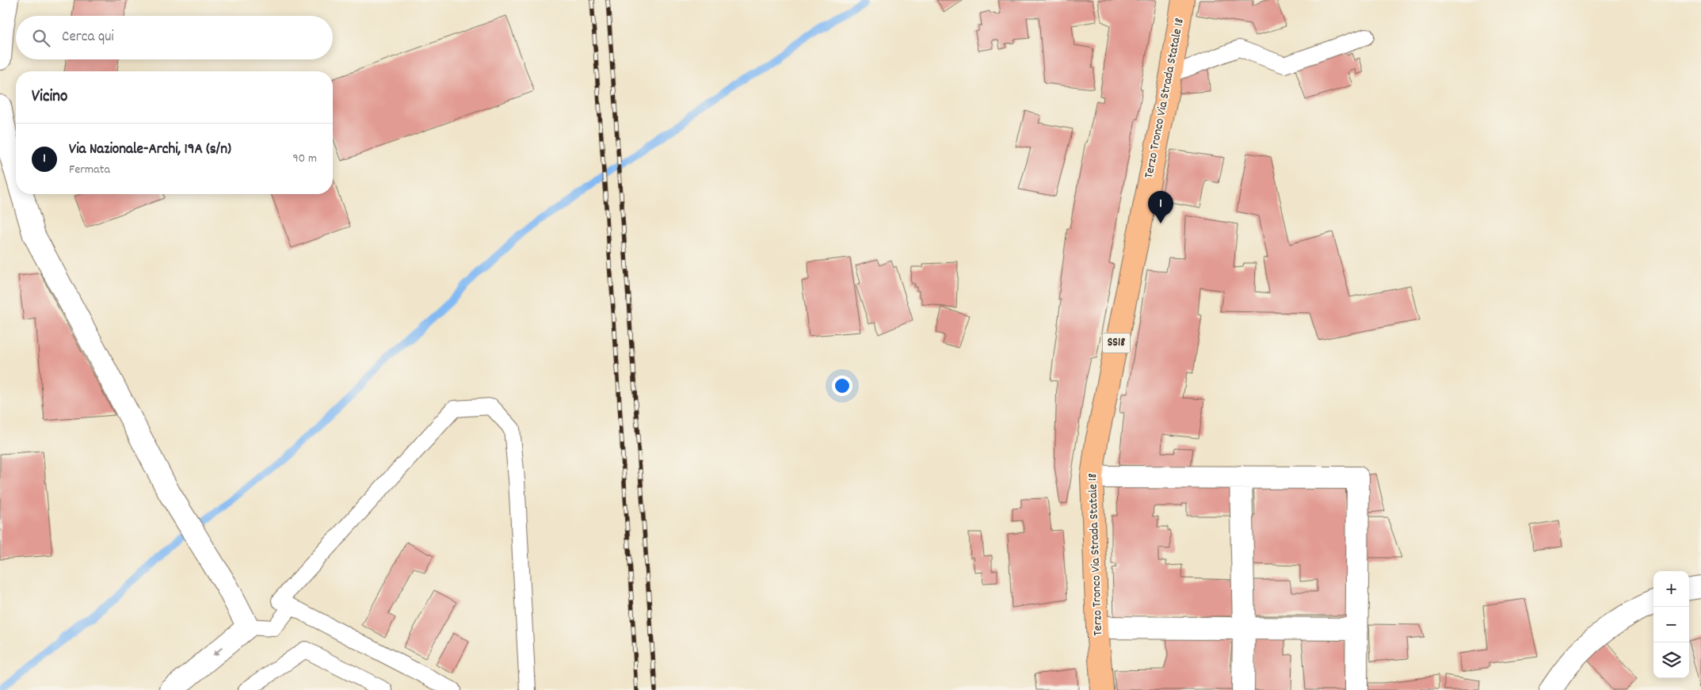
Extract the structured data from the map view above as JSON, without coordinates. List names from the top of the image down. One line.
{"streets":{"main road":["Terzo Tronco Via Strada Statale 18","SS18"]},"page":{"search":"Cerca qui","heading":"Vicino","list":[{"mark":"1","name":"Via Nazionale-Archi, 19A (s/n)","note":"Fermata","value":"90 m"}],"pins":"1","map_buttons":["+","−"]}}
